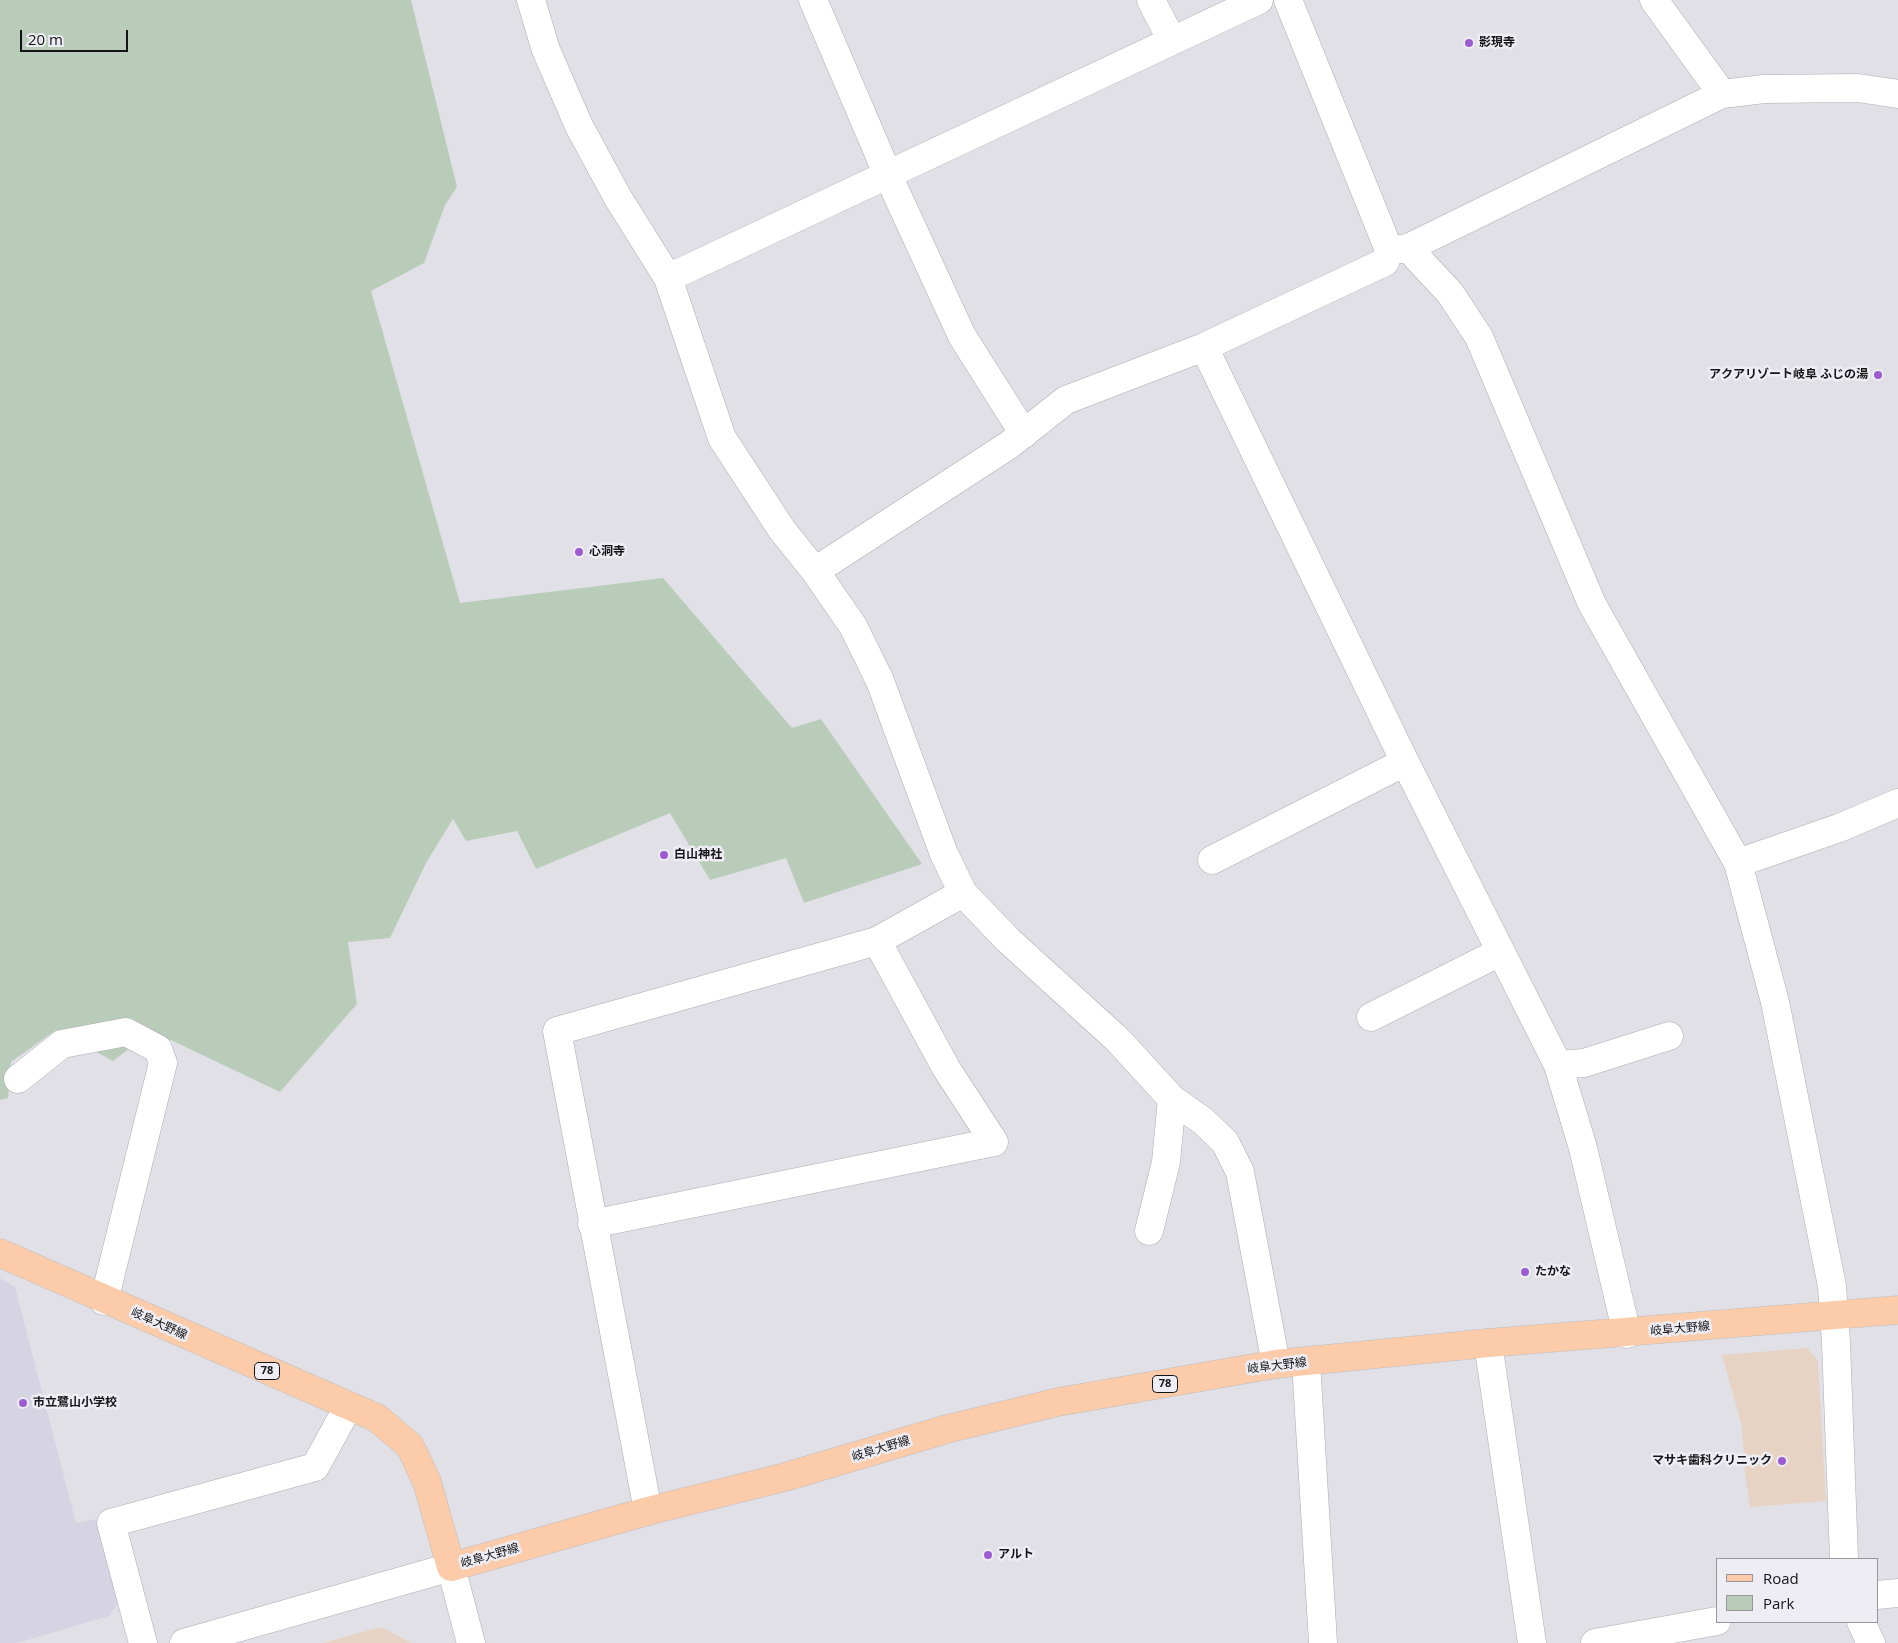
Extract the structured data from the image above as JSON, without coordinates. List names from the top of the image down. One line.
{"streets":{"main road":["岐阜大野線","78"]},"places":["影現寺","アクアリゾート岐阜 ふじの湯","心洞寺","白山神社","たかな","市立鷺山小学校","マサキ歯科クリニック","アルト"],"legend":["Road","Park"],"scale_bar":"20 m"}
